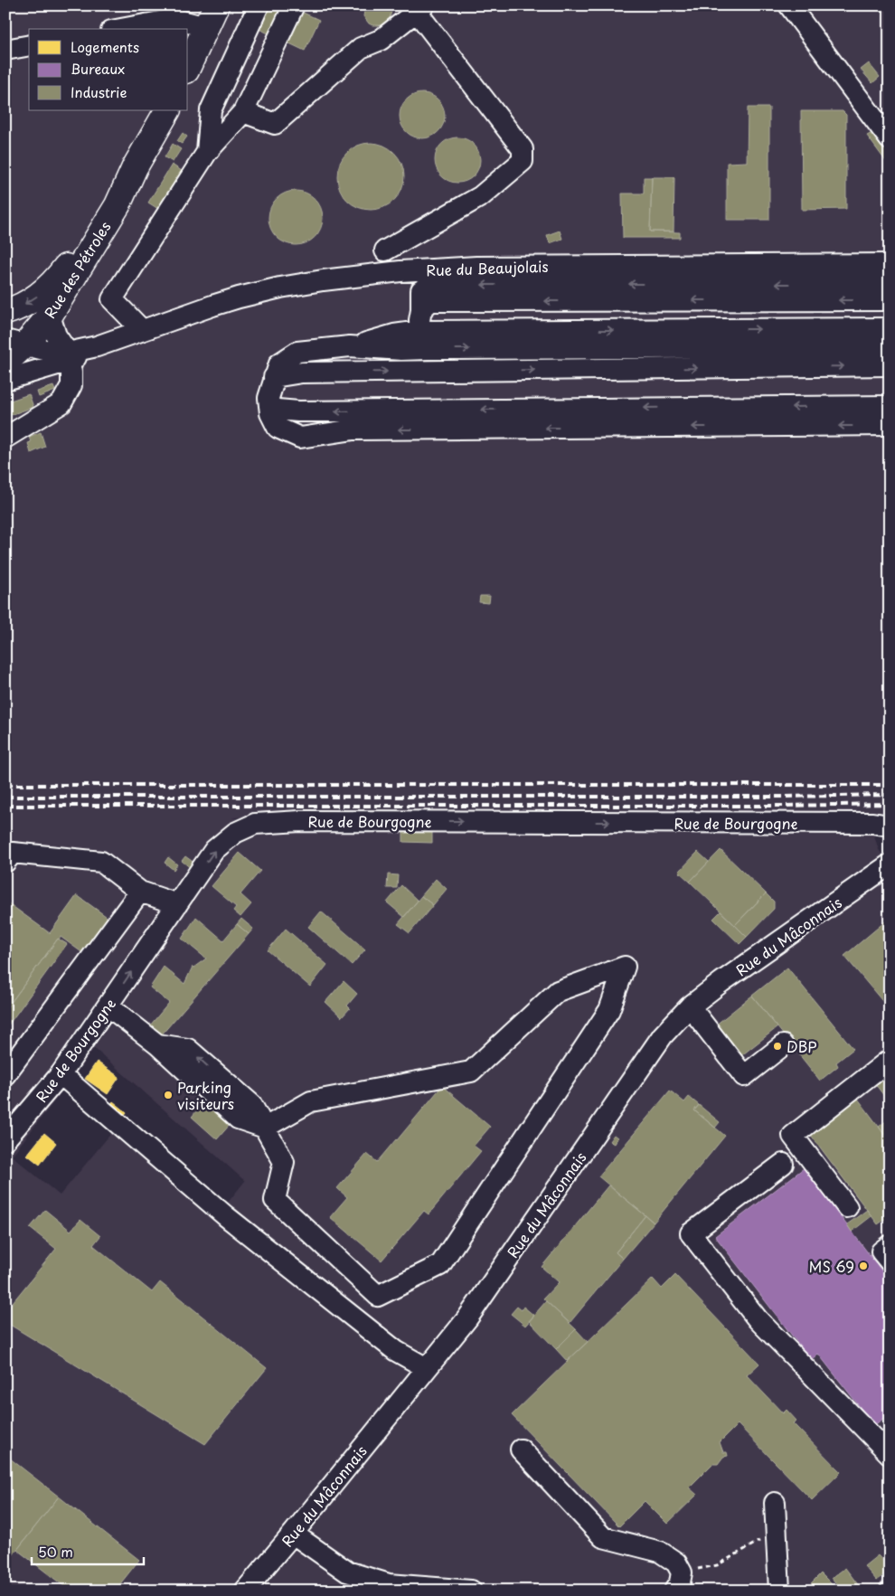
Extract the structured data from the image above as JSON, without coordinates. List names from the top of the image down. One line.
{"streets":{"main road":["Rue des Pétroles"],"street":["Rue du Beaujolais","Rue de Bourgogne","Rue du Mâconnais"]},"crossings":[["Rue du Beaujolais","Rue des Pétroles"]],"one_way":["Rue de Bourgogne"],"places":["DBP","Parking visiteurs","MS 69"],"legend":["Logements","Bureaux","Industrie"],"scale_bar":"50 m"}
